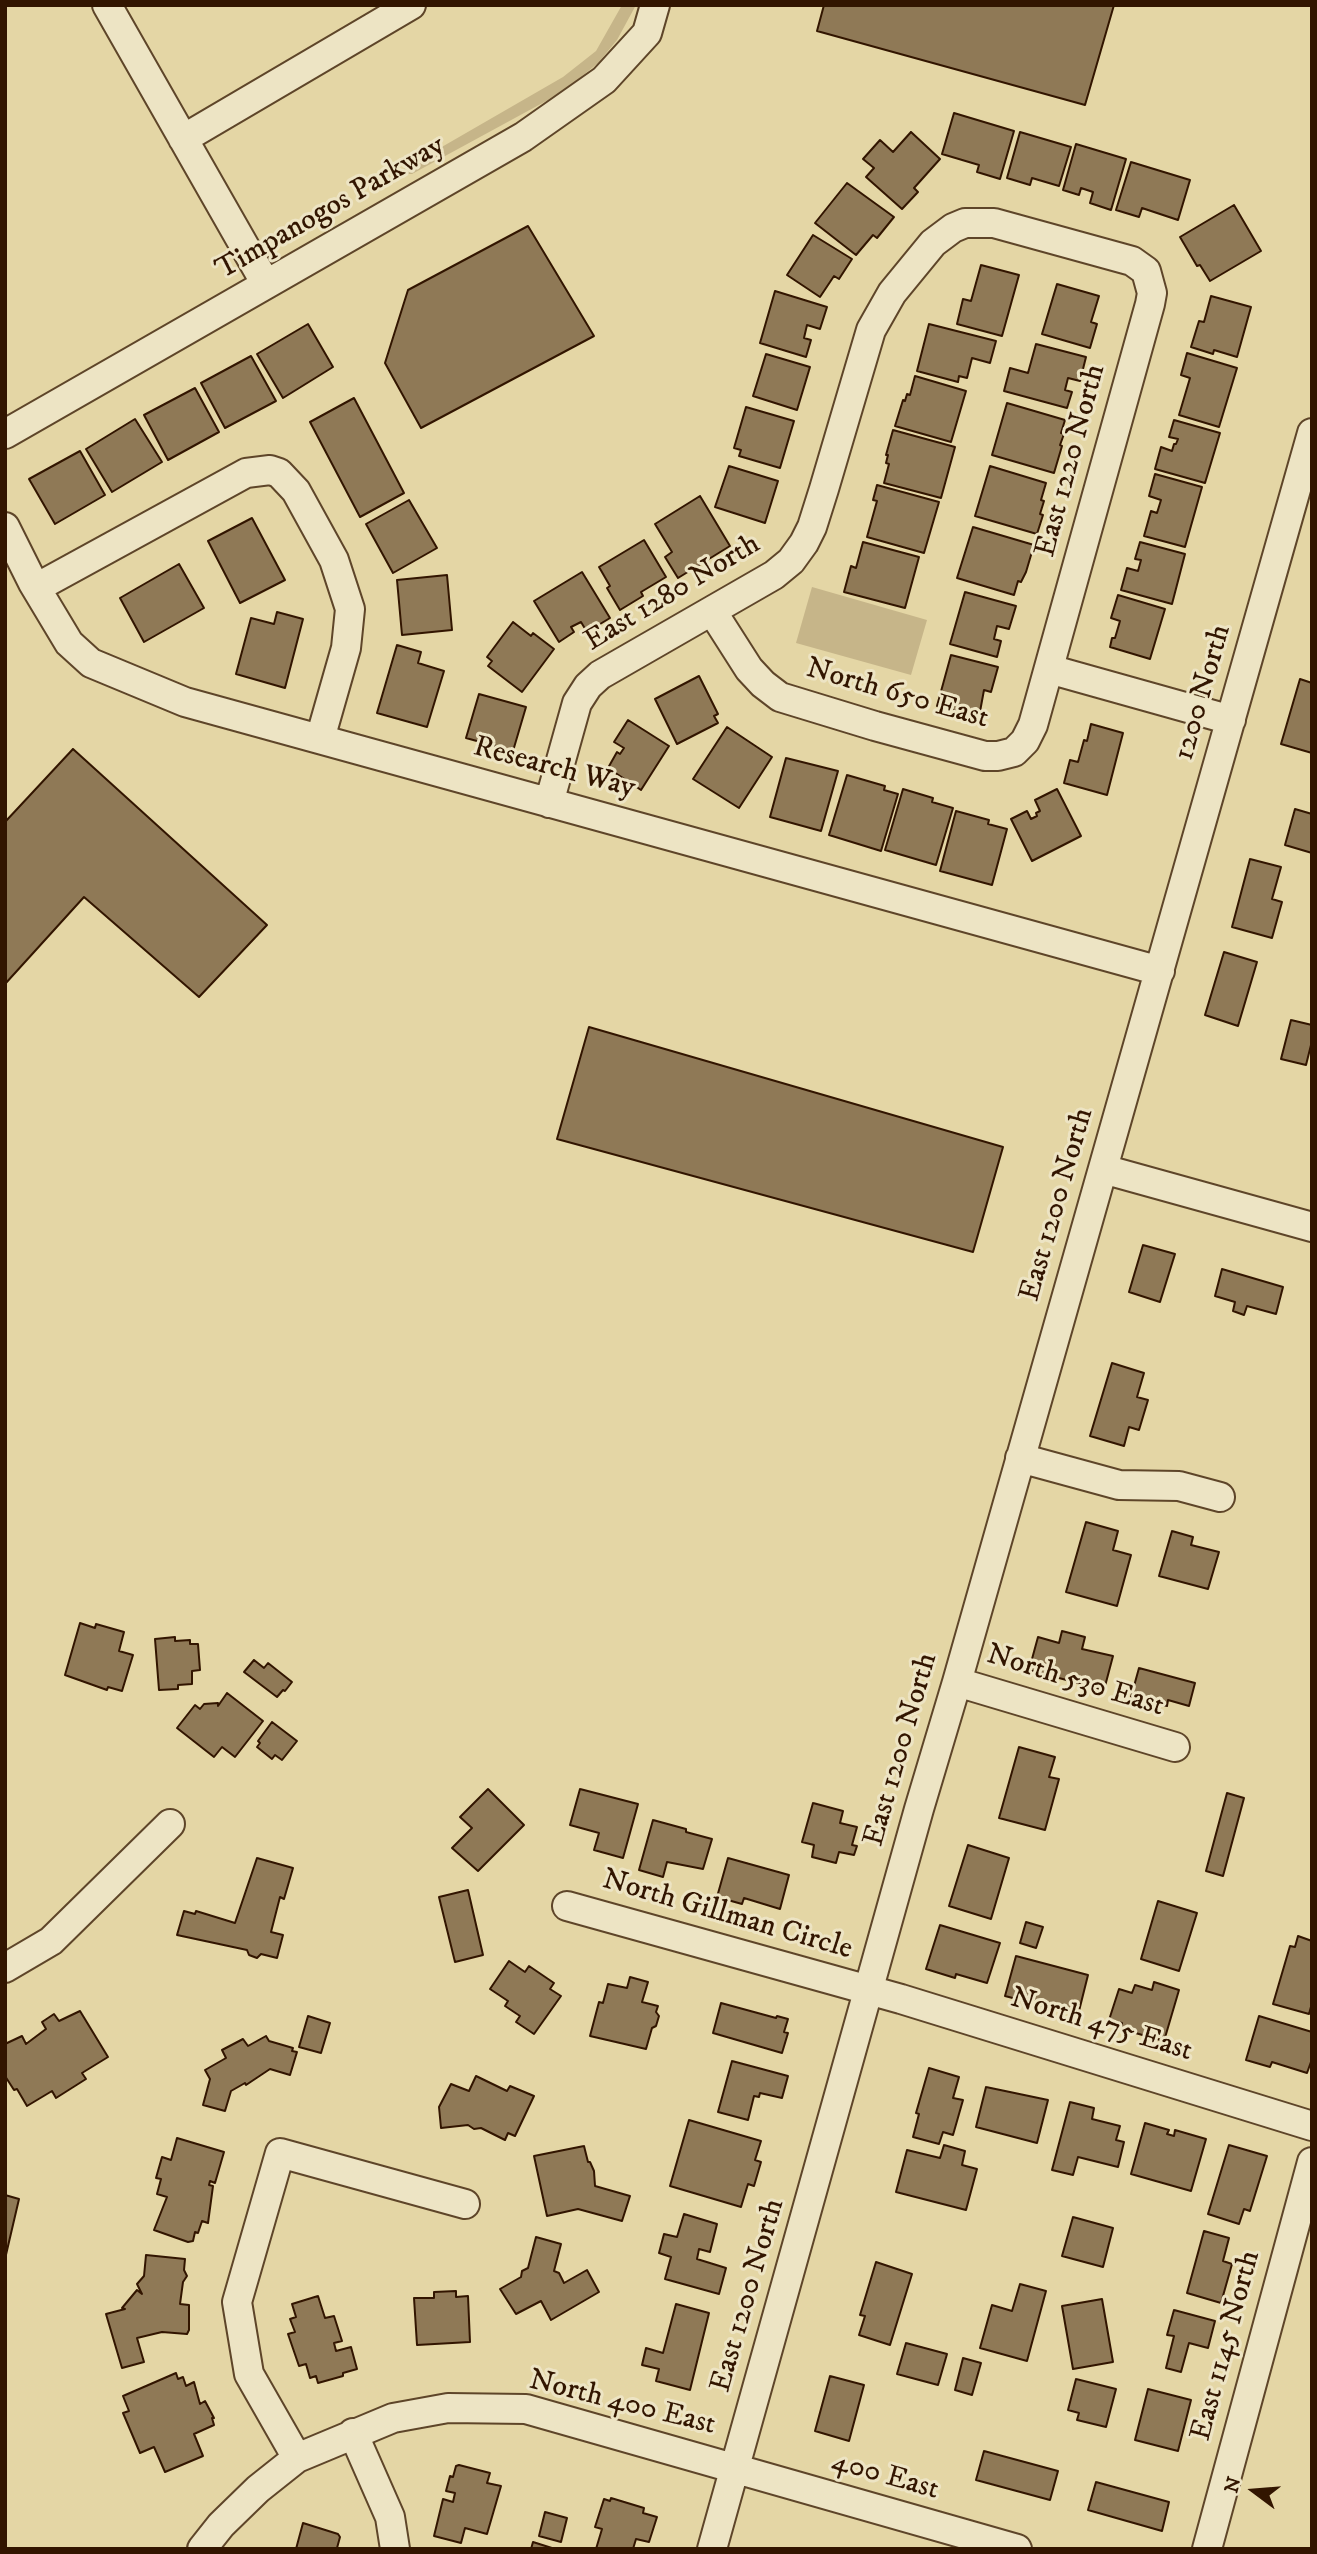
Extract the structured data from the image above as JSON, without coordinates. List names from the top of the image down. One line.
{"streets":{"street":["Timpanogos Parkway","East 1220 North","East 1280 North","1200 North","North 650 East","Research Way","East 1200 North","North 530 East","North Gillman Circle","North 475 East","East 1145 North","North 400 East","400 East"]},"crossings":[["East 1220 North","East 1280 North"],["East 1220 North","North 650 East"],["East 1280 North","North 650 East"],["East 1280 North","Research Way"],["1200 North","Research Way"],["1200 North","East 1200 North"],["Research Way","East 1200 North"],["East 1200 North","North 530 East"],["East 1200 North","North Gillman Circle"],["East 1200 North","North 475 East"],["East 1200 North","North 400 East"],["East 1200 North","400 East"],["North Gillman Circle","North 475 East"],["North 400 East","400 East"]],"north":"left"}
